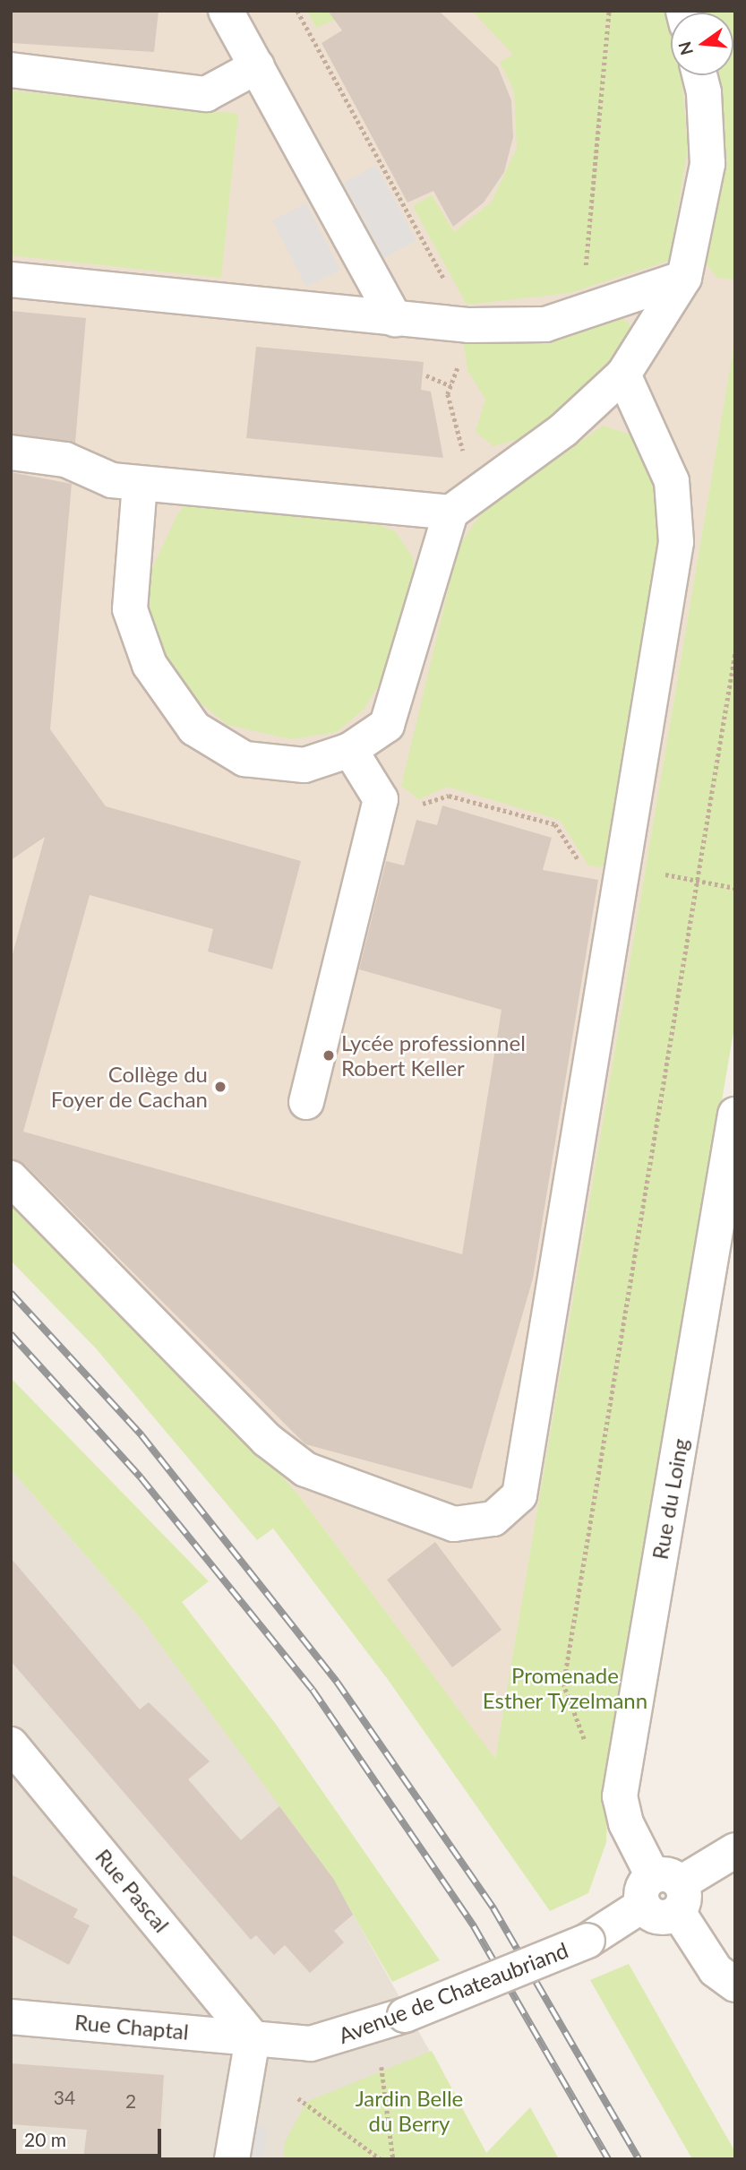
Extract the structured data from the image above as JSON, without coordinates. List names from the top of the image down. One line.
{"streets":{"street":["Rue du Loing","Rue Pascal","Avenue de Chateaubriand","Rue Chaptal"]},"crossings":[["Rue du Loing","Avenue de Chateaubriand"],["Rue Pascal","Avenue de Chateaubriand"],["Rue Pascal","Rue Chaptal"],["Avenue de Chateaubriand","Rue Chaptal"]],"parks":["Promenade Esther Tyzelmann","Jardin Belle du Berry"],"places":["Lycée professionnel Robert Keller","Collège du Foyer de Cachan"],"house_numbers":["34","2"],"scale_bar":"20 m","north":"left"}
